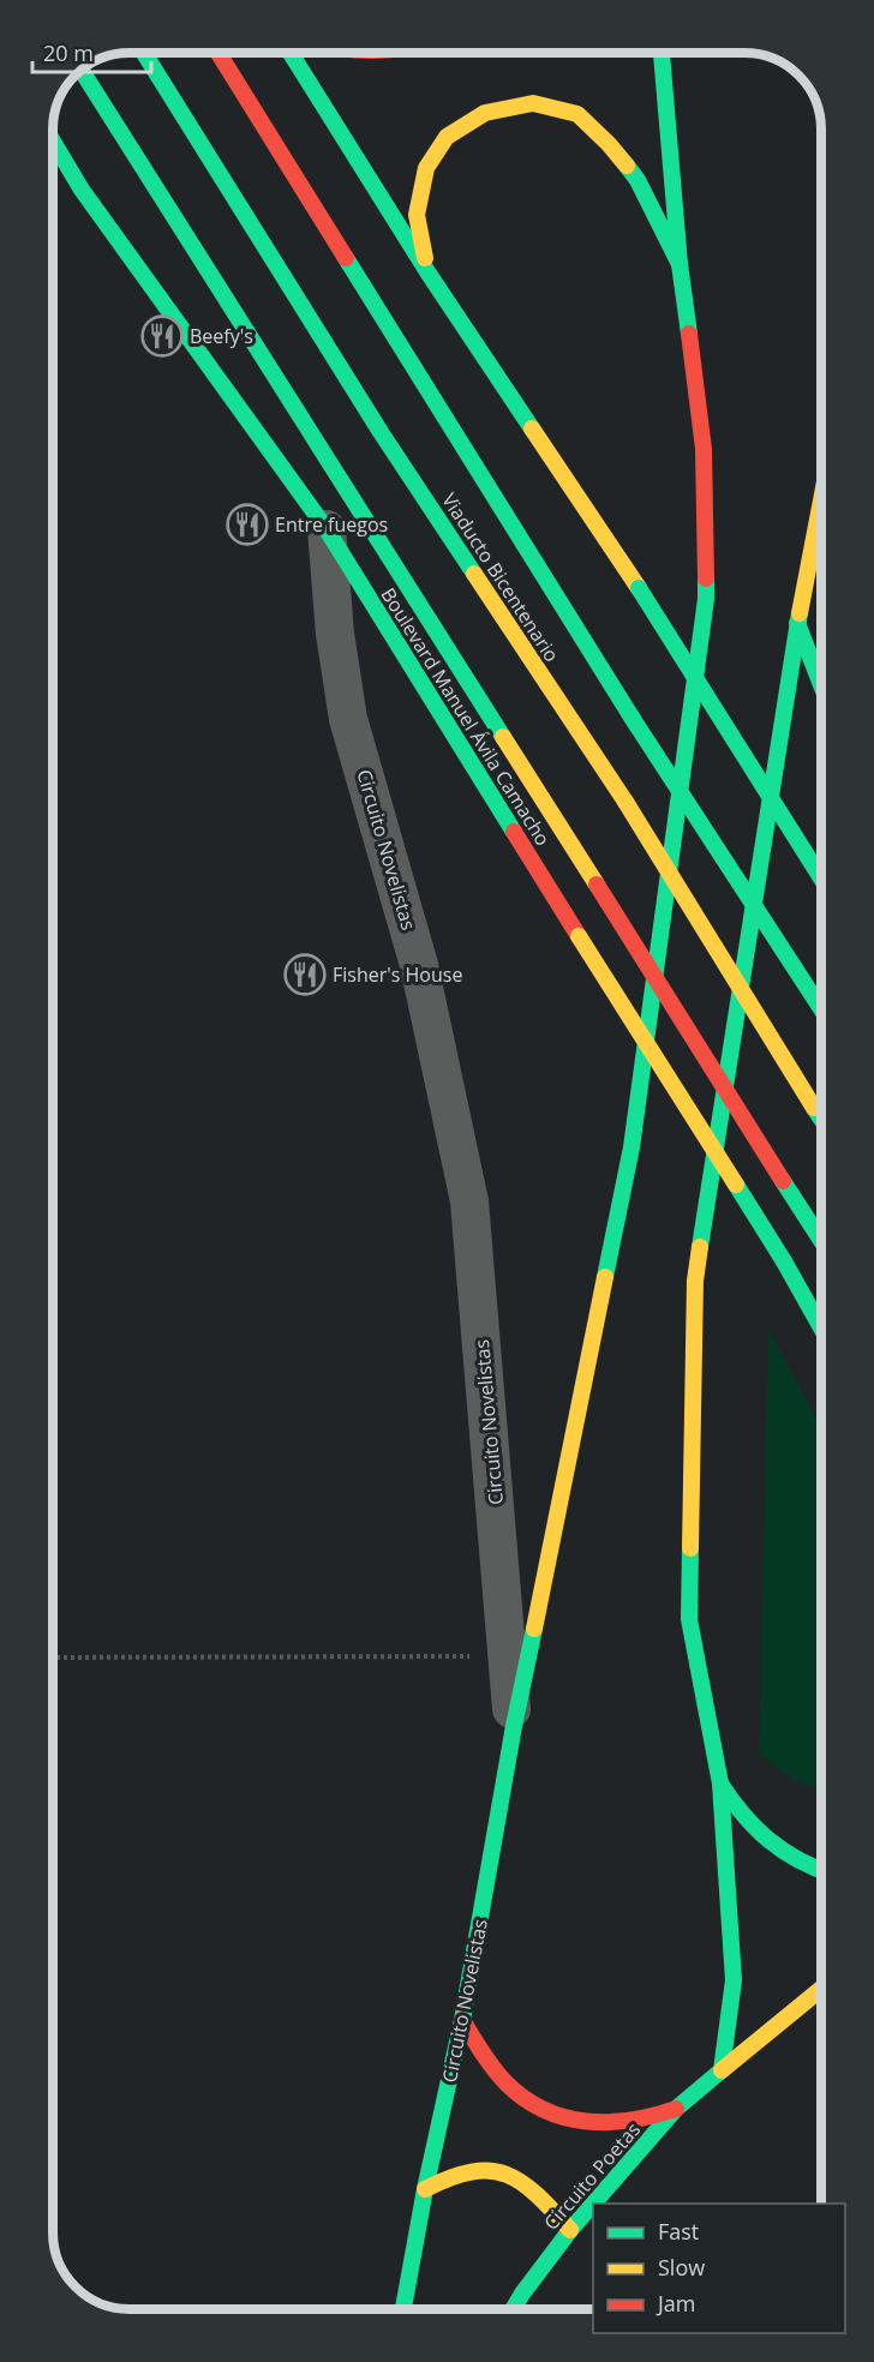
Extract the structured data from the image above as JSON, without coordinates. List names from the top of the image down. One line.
{"streets":{"main road":["Viaducto Bicentenario","Boulevard Manuel Ávila Camacho","Circuito Novelistas","Circuito Poetas"]},"crossings":[["Boulevard Manuel Ávila Camacho","Circuito Novelistas"]],"places":{"restaurant":["Beefy's","Entre fuegos","Fisher's House"]},"legend":["Fast","Slow","Jam"],"scale_bar":"20 m"}
